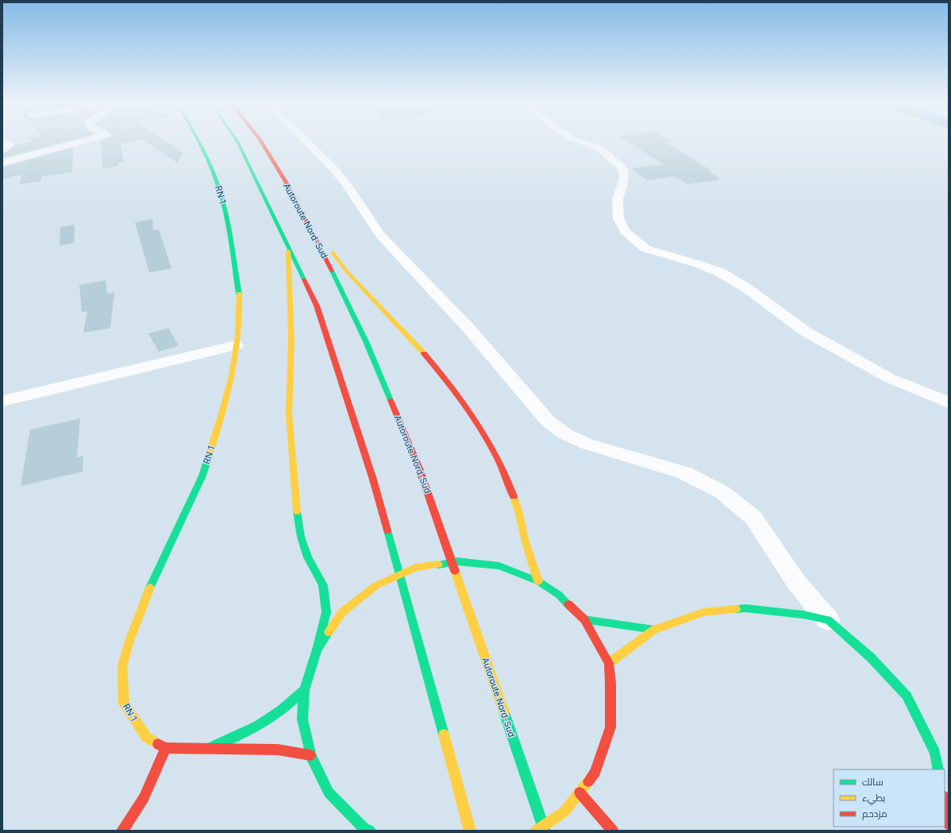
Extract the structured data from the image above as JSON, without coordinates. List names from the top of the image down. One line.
{"streets":{"main road":["RN 1","Autoroute Nord-Sud"]},"legend":["سالك","بطيء","مزدحم"]}
